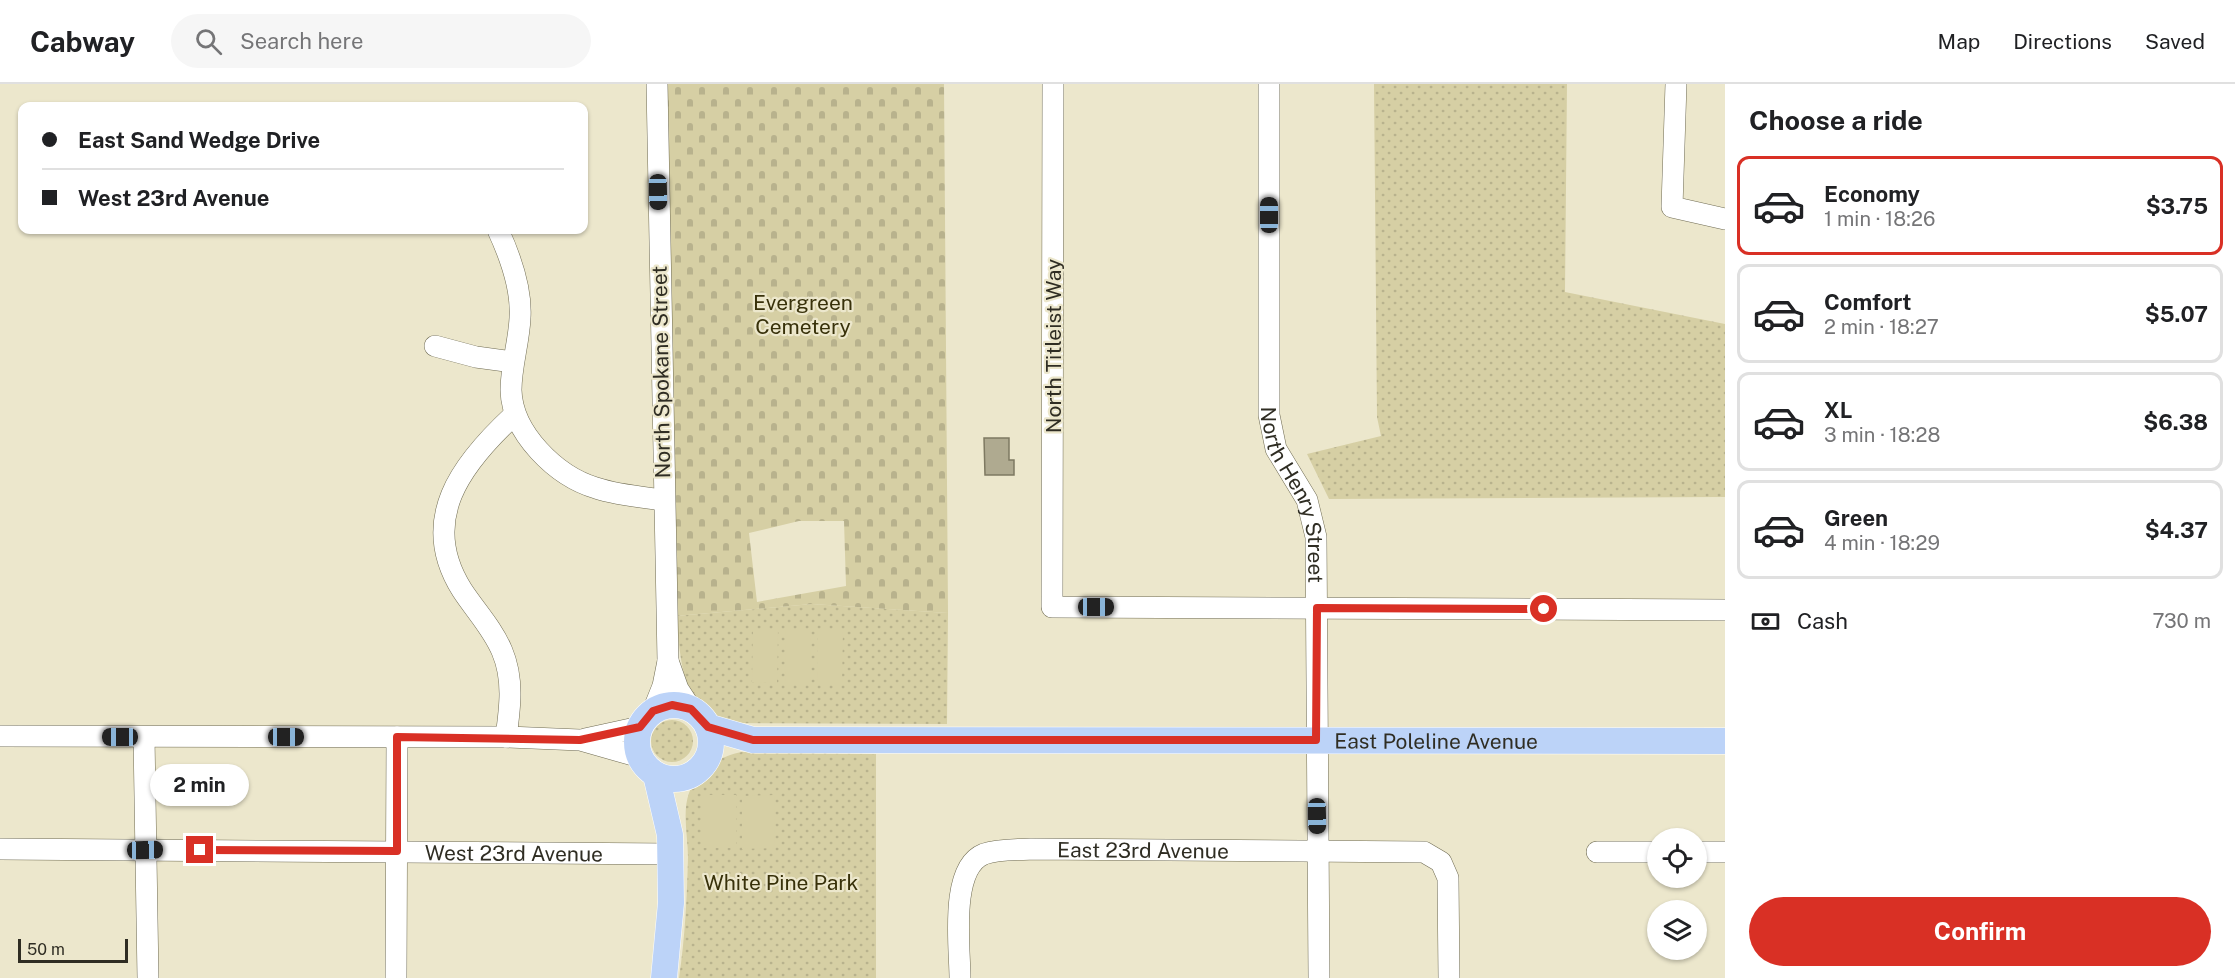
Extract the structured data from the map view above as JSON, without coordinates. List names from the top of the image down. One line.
{"streets":{"main road":["East Poleline Avenue"],"street":["North Titleist Way","North Spokane Street","North Henry Street","East 23rd Avenue","West 23rd Avenue"]},"crossings":[["North Titleist Way","North Henry Street"],["North Spokane Street","East Poleline Avenue"],["North Henry Street","East Poleline Avenue"],["North Henry Street","East 23rd Avenue"]],"parks":["Evergreen Cemetery","White Pine Park"],"scale_bar":"50 m","page":{"header":"Cabway","search":"Search here","nav":["Map","Directions","Saved"],"heading":"Choose a ride","banner":["East Sand Wedge Drive","West 23rd Avenue"],"list":[{"name":"Economy","note":"1 min · 18:26","value":"$3.75"},{"name":"Comfort","note":"2 min · 18:27","value":"$5.07"},{"name":"XL","note":"3 min · 18:28","value":"$6.38"},{"name":"Green","note":"4 min · 18:29","value":"$4.37"}],"pay":["Cash","730 m"],"bubble":"2 min","buttons":"Confirm","scale":"50 m"}}
